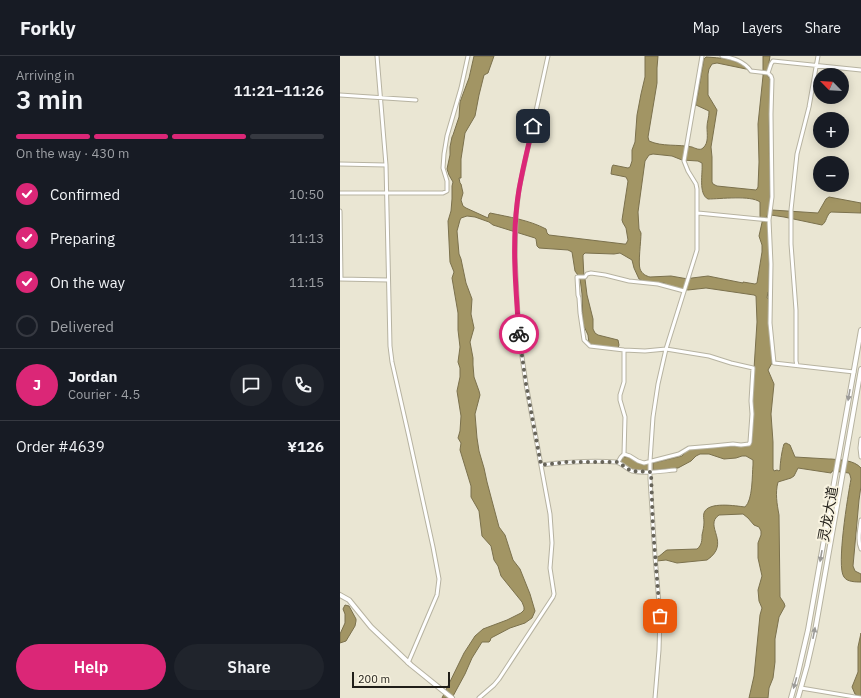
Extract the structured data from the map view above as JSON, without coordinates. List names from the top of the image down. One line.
{"streets":{"main road":["灵龙大道"]},"scale_bar":"200 m","north":"top left","page":{"header":"Forkly","nav":["Map","Layers","Share"],"heading":["3 min","Arriving in","11:21–11:26"],"panel":["Jordan","Courier · 4.5","Order #4639","¥126"],"map_buttons":["+","−"],"bar":"On the way · 430 m","list":[["Confirmed","10:50"],["Preparing","11:13"],["On the way","11:15"],"Delivered"],"round":"J","buttons":["Help","Share"],"scale":"200 m"}}
